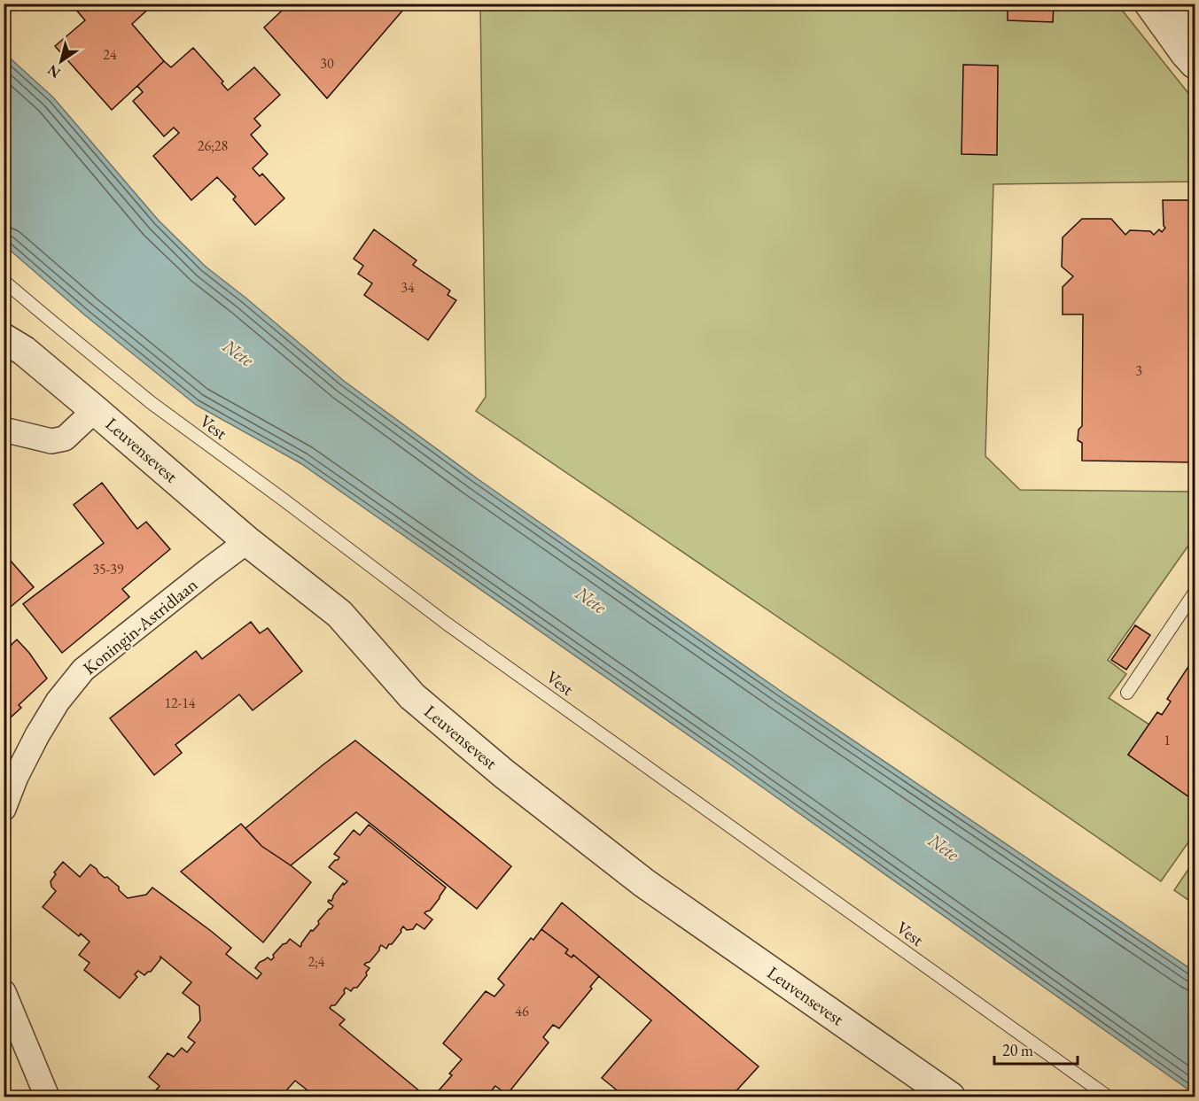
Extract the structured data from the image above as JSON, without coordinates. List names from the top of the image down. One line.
{"streets":{"street":["Leuvensevest","Koningin-Astridlaan"],"lane":["Vest"]},"crossings":[["Leuvensevest","Koningin-Astridlaan"]],"water":["Nete"],"house_numbers":["24","30","26;28","34","3","35-39","12-14","1","2;4","46"],"scale_bar":"20 m","north":"bottom left"}
